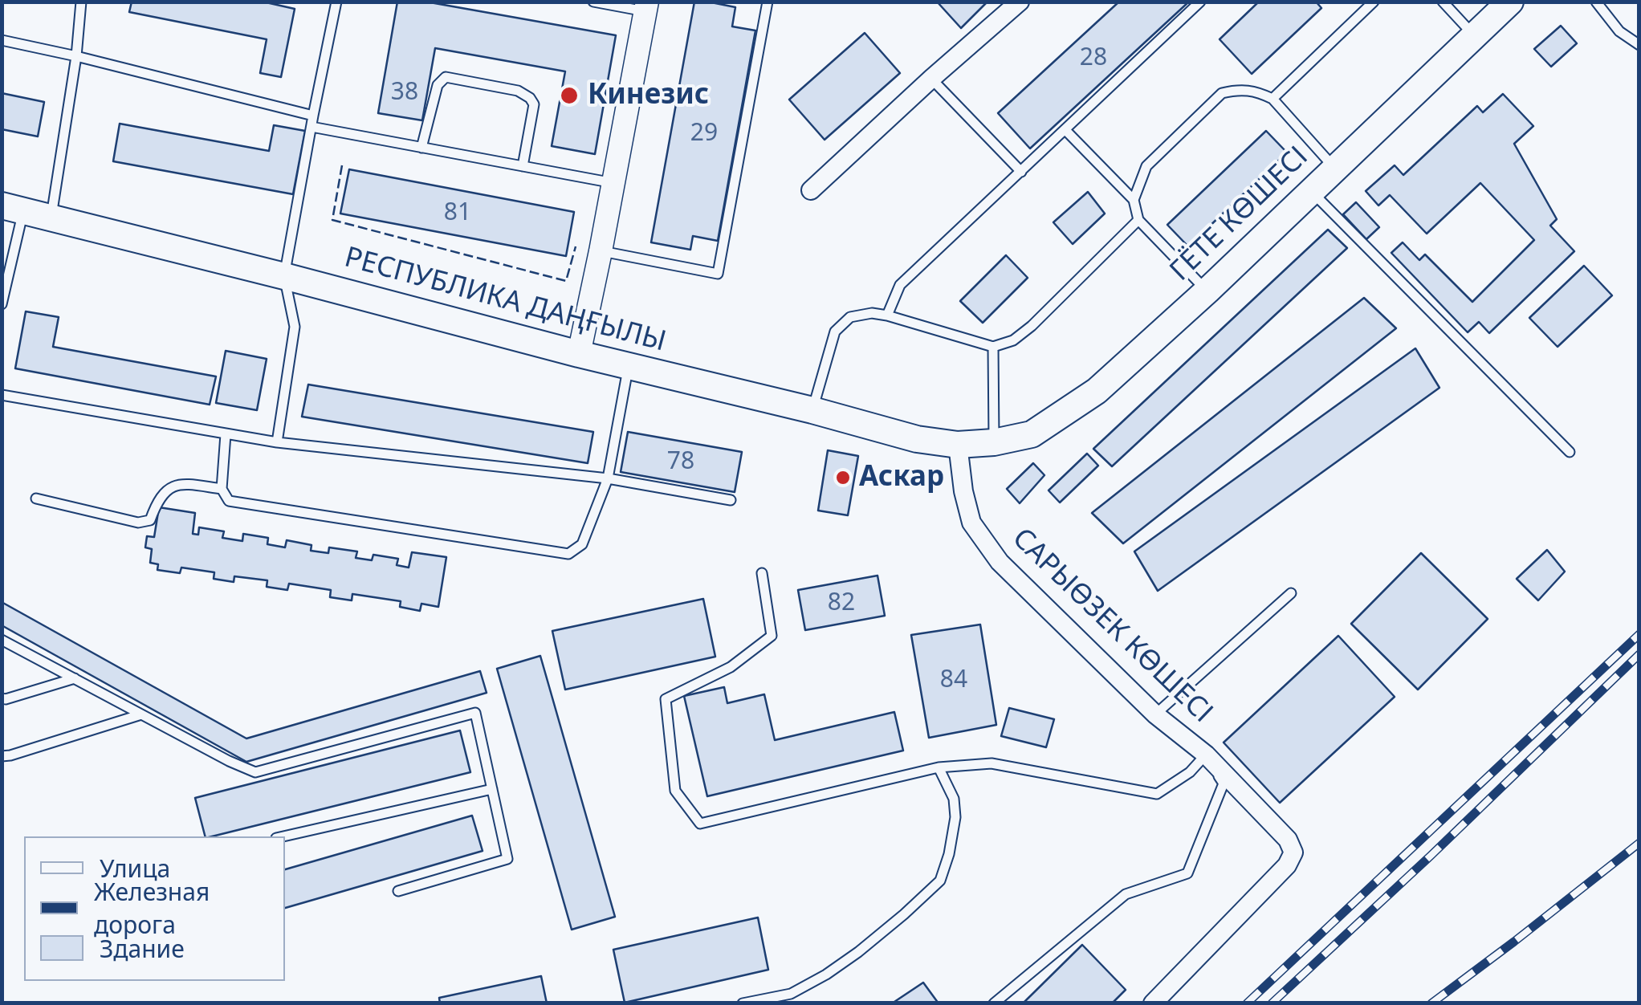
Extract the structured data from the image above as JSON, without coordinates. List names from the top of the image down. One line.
{"streets":{"main road":["ГЁТЕ КӨШЕСІ","РЕСПУБЛИКА ДАҢҒЫЛЫ"],"street":["САРЫӨЗЕК КӨШЕСІ"]},"crossings":[["ГЁТЕ КӨШЕСІ","РЕСПУБЛИКА ДАҢҒЫЛЫ"],["РЕСПУБЛИКА ДАҢҒЫЛЫ","САРЫӨЗЕК КӨШЕСІ"]],"places":["Кинезис","Аскар"],"house_numbers":["28","38","29","81","78","82","84"],"legend":["Улица","Железная дорога","Здание"]}
